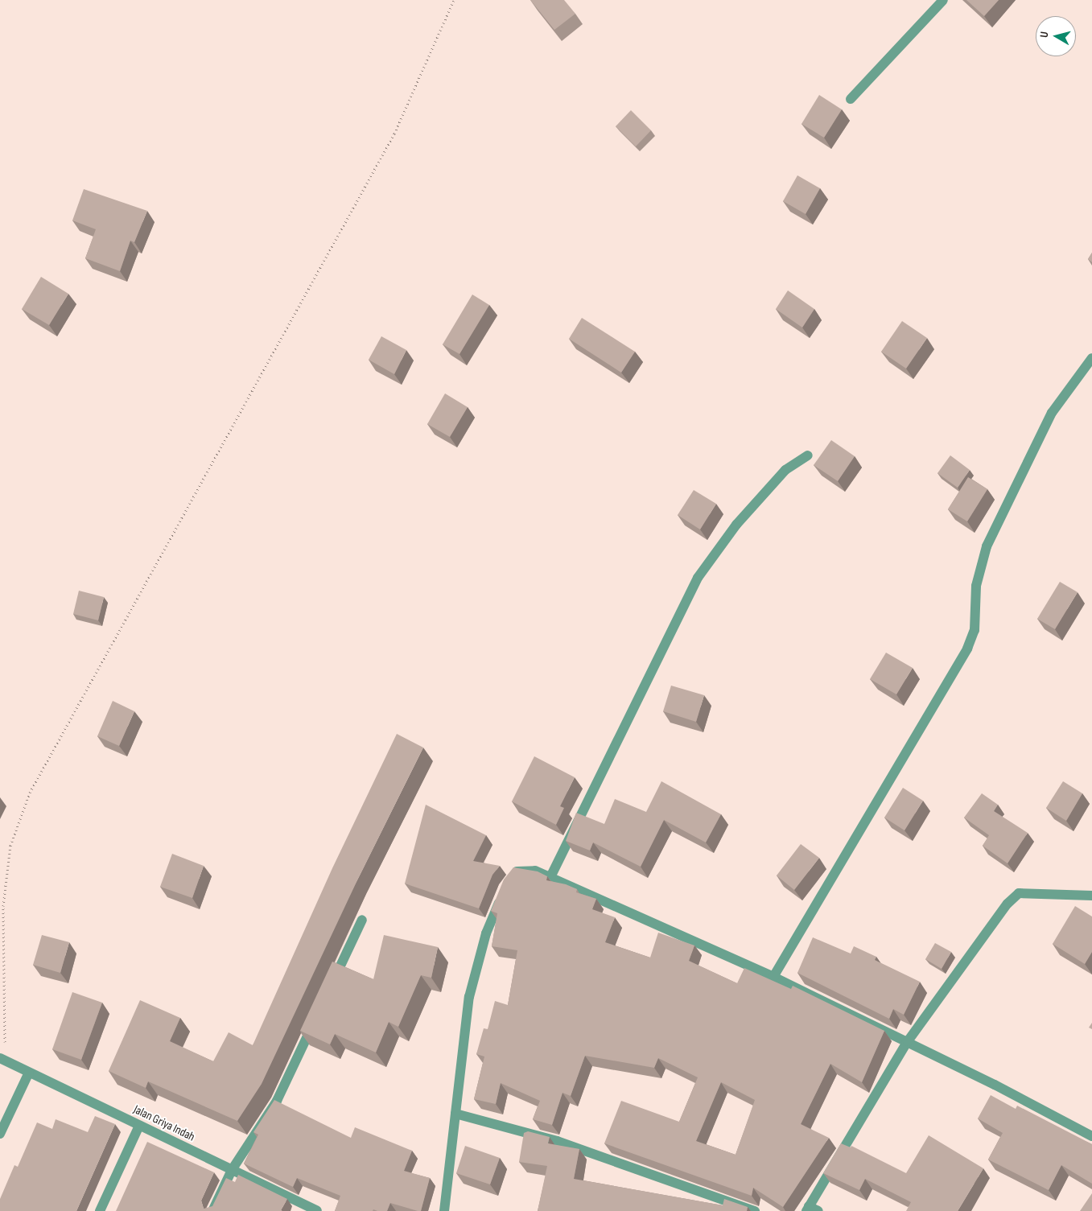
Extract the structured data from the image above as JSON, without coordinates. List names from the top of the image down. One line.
{"streets":{"street":["Jalan Griya Indah"]},"north":"left"}
